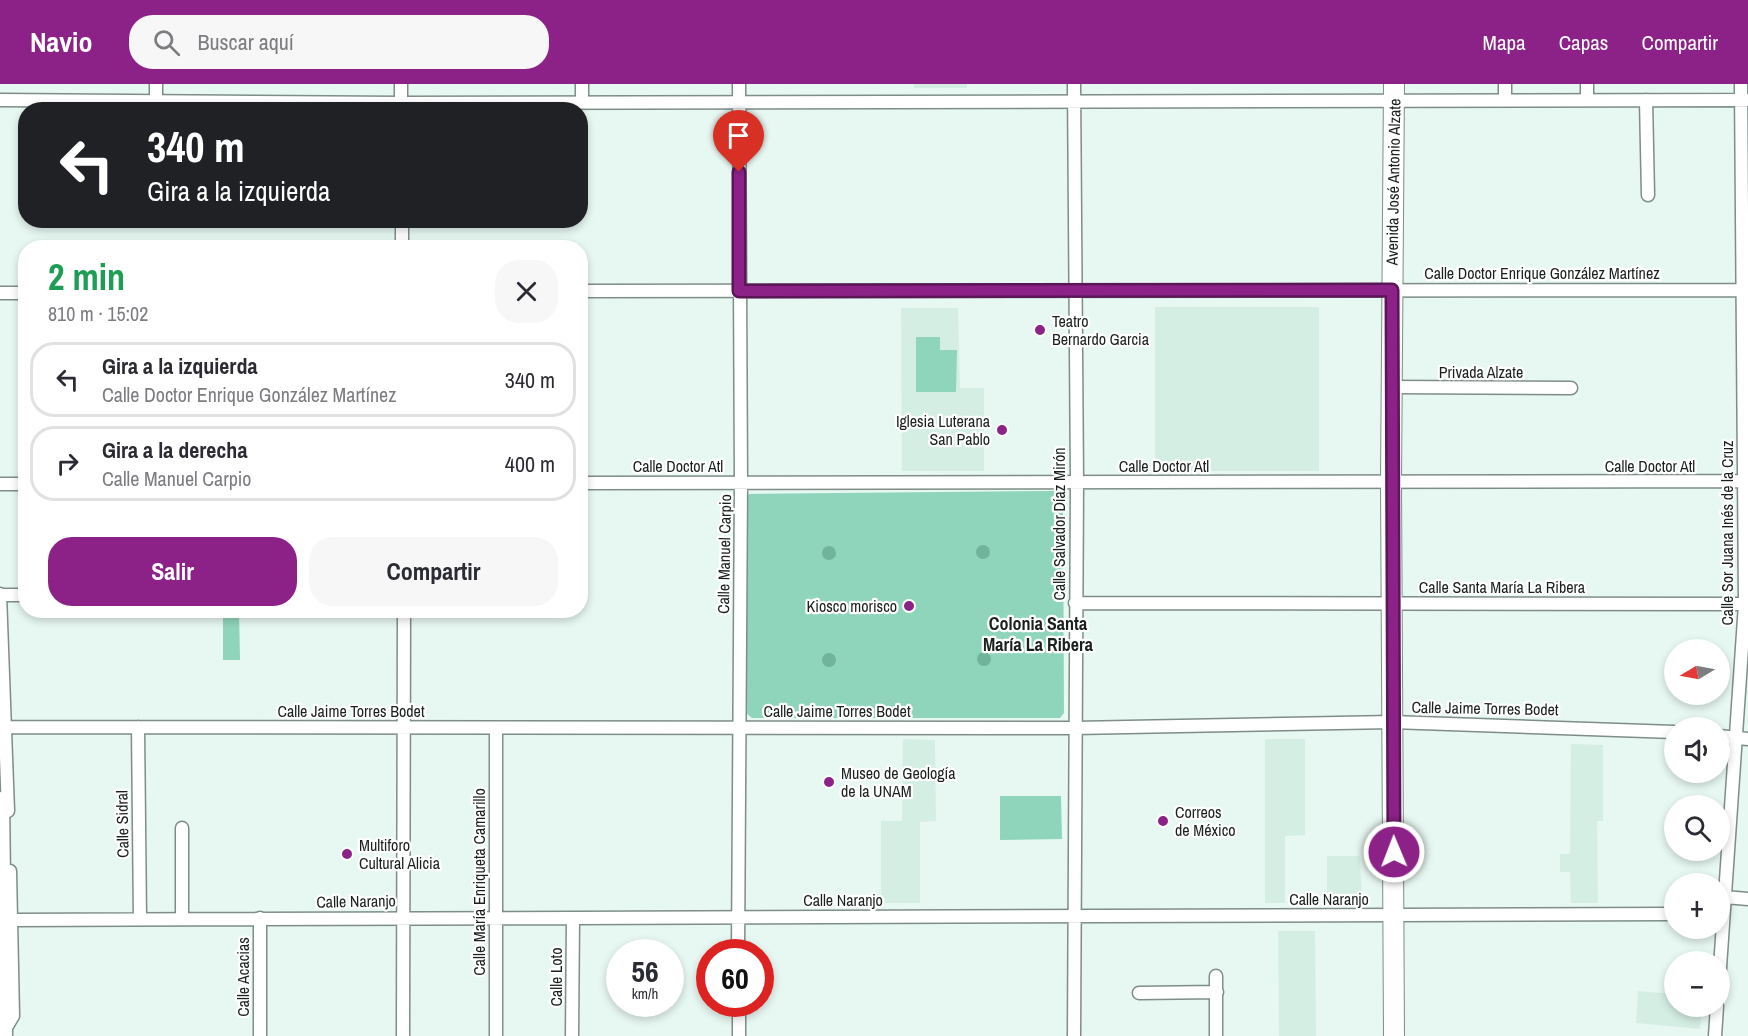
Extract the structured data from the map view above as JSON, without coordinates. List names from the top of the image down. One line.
{"streets":{"main road":["Avenida José Antonio Alzate"],"street":["Calle Doctor Enrique González Martínez","Privada Alzate","Calle Doctor Atl","Calle Salvador Díaz Mirón","Calle Sor Juana Inés de la Cruz","Calle Manuel Carpio","Calle Santa María La Ribera","Calle Jaime Torres Bodet","Calle Sidral","Calle María Enriqueta Camarillo","Calle Naranjo","Calle Acacias","Calle Loto"]},"crossings":[["Avenida José Antonio Alzate","Calle Doctor Enrique González Martínez"],["Avenida José Antonio Alzate","Privada Alzate"],["Avenida José Antonio Alzate","Calle Doctor Atl"],["Avenida José Antonio Alzate","Calle Santa María La Ribera"],["Avenida José Antonio Alzate","Calle Jaime Torres Bodet"],["Avenida José Antonio Alzate","Calle Naranjo"],["Calle Doctor Enrique González Martínez","Calle Salvador Díaz Mirón"],["Calle Doctor Enrique González Martínez","Calle Sor Juana Inés de la Cruz"],["Calle Doctor Enrique González Martínez","Calle Manuel Carpio"],["Calle Doctor Atl","Calle Salvador Díaz Mirón"],["Calle Doctor Atl","Calle Sor Juana Inés de la Cruz"],["Calle Doctor Atl","Calle Manuel Carpio"],["Calle Salvador Díaz Mirón","Calle Santa María La Ribera"],["Calle Salvador Díaz Mirón","Calle Jaime Torres Bodet"],["Calle Salvador Díaz Mirón","Calle Naranjo"],["Calle Sor Juana Inés de la Cruz","Calle Santa María La Ribera"],["Calle Manuel Carpio","Calle Jaime Torres Bodet"],["Calle Manuel Carpio","Calle Naranjo"],["Calle Jaime Torres Bodet","Calle Sidral"],["Calle Jaime Torres Bodet","Calle María Enriqueta Camarillo"],["Calle Sidral","Calle Naranjo"],["Calle María Enriqueta Camarillo","Calle Naranjo"],["Calle Naranjo","Calle Acacias"],["Calle Naranjo","Calle Loto"]],"districts":["Colonia Santa María La Ribera"],"places":["Teatro Bernardo Garcia","Iglesia Luterana San Pablo","Kiosco morisco","Museo de Geología de la UNAM","Correos de México","Multiforo Cultural Alicia"],"north":"left","page":{"header":"Navio","search":"Buscar aquí","nav":["Mapa","Capas","Compartir"],"turn":["340 m","Gira a la izquierda"],"heading":["2 min","810 m · 15:02"],"list":[{"name":"Gira a la izquierda","note":"Calle Doctor Enrique González Martínez","value":"340 m"},{"name":"Gira a la derecha","note":"Calle Manuel Carpio","value":"400 m"}],"buttons":["Salir","Compartir"],"map_buttons":["+","−"],"speed":"56 km/h","limit":"60"}}
